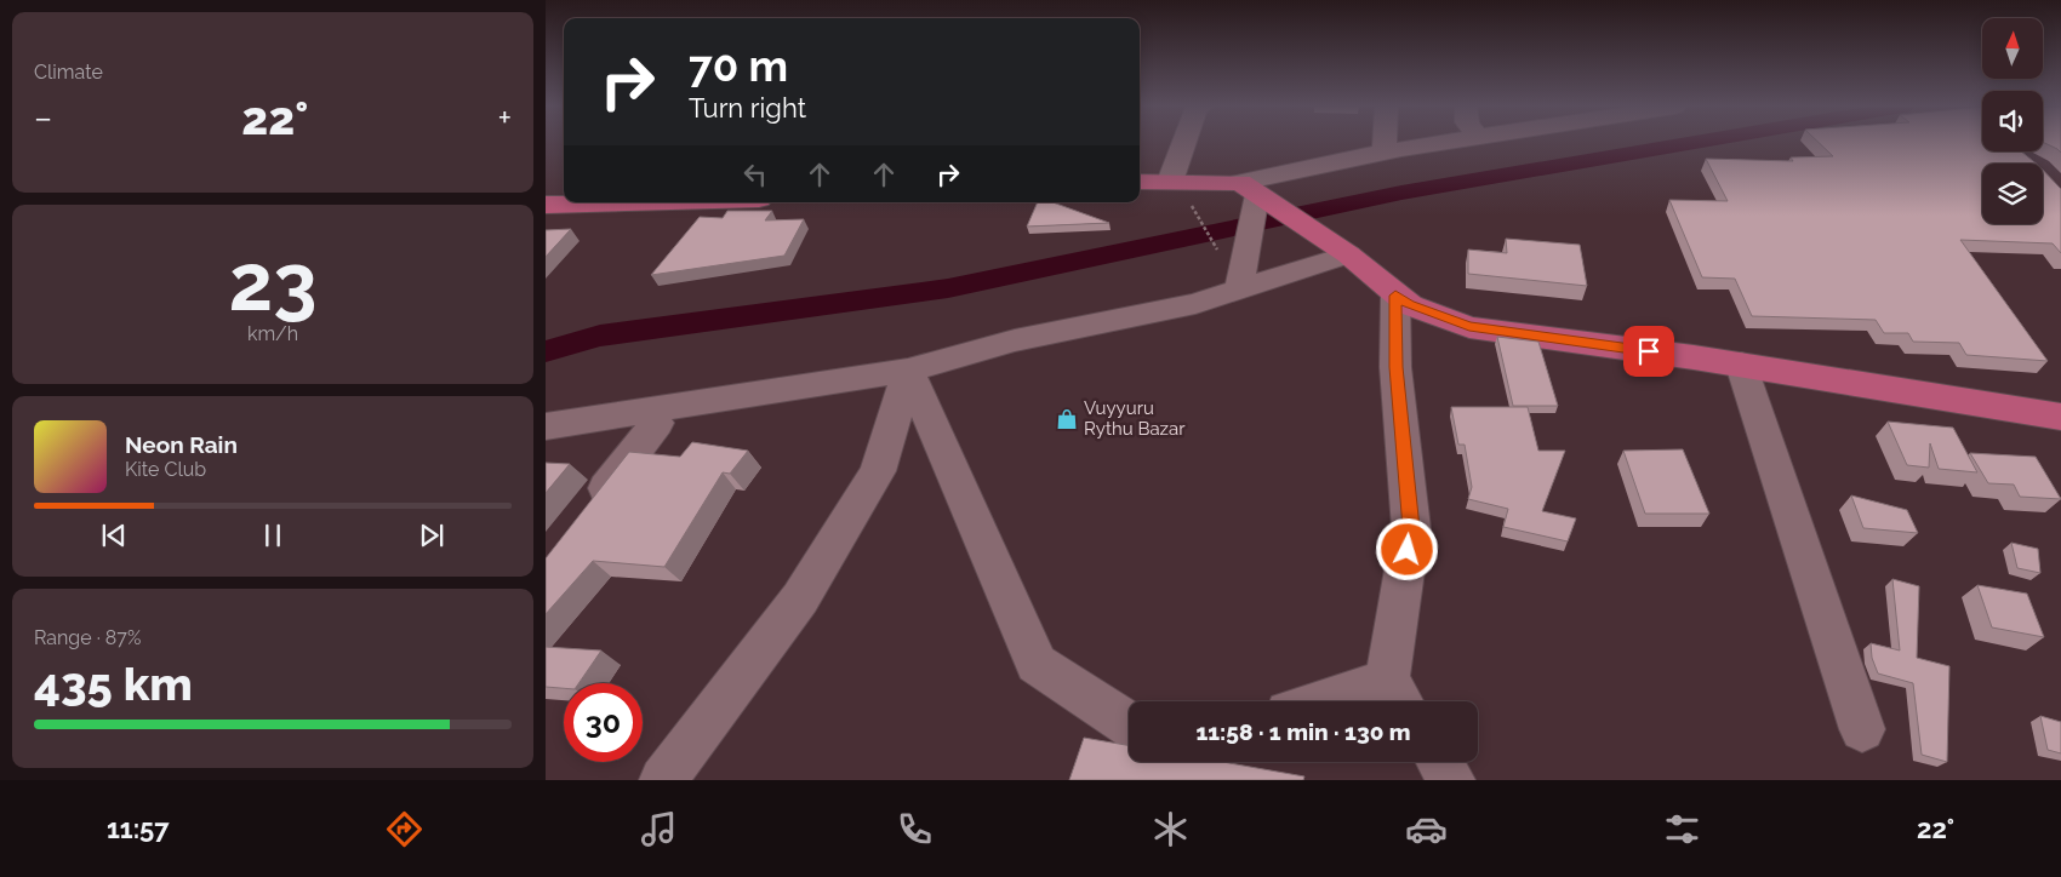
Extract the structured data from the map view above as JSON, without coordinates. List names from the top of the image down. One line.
{"places":{"shop":["Vuyyuru Rythu Bazar"]},"north":"top","page":{"tile":["Climate",["23","km/h"],["Range · 87%","435 km"]],"turn":["70 m","Turn right"],"heat":["−","22°","+"],"song":["Neon Rain","Kite Club"],"limit":"30","trip":"11:58 · 1 min · 130 m","tabs":["11:57","22°"]}}
